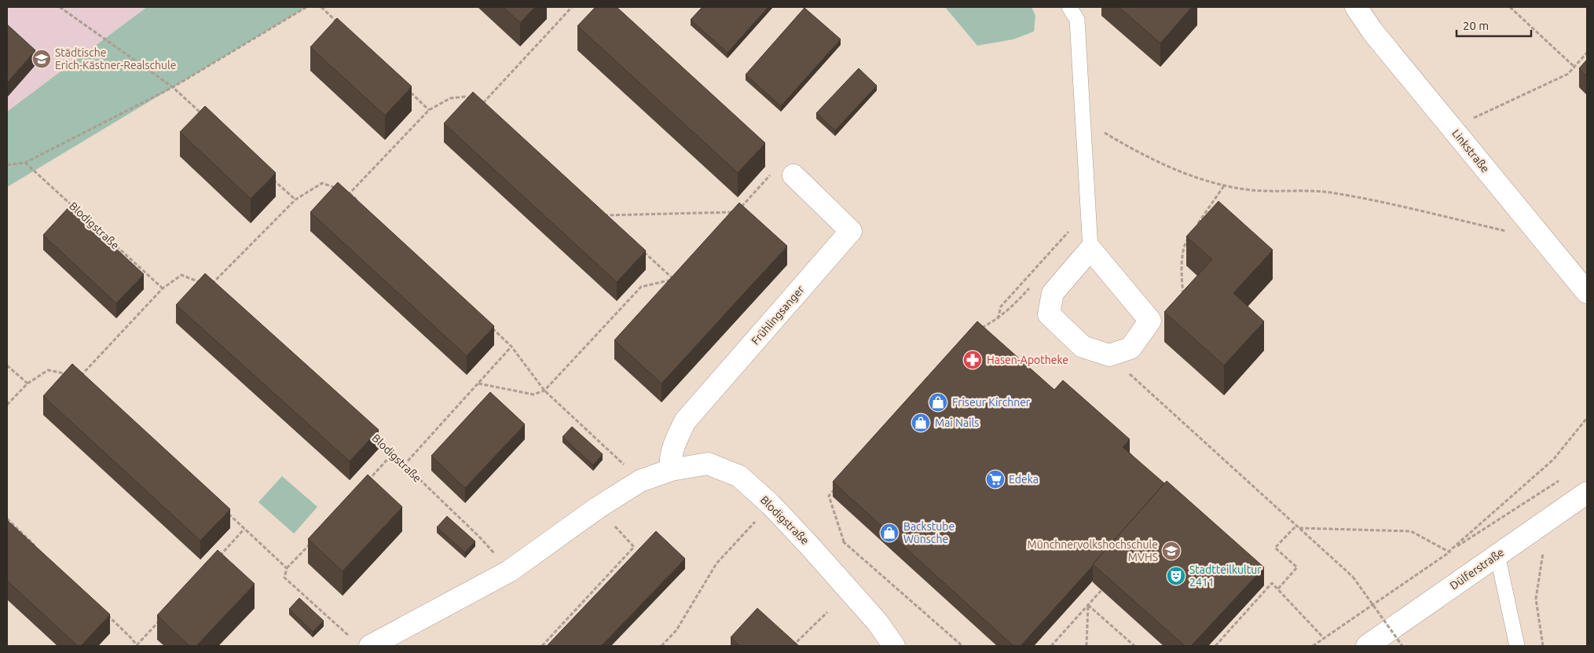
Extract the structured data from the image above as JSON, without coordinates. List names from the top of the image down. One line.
{"streets":{"street":["Linkstraße","Blodigstraße","Frühlingsanger","Dülferstraße"]},"crossings":[["Blodigstraße","Frühlingsanger"]],"places":{"school or university":["Städtische Erich-Kästner-Realschule","Münchnervolkshochschule MVHS"],"pharmacy":["Hasen-Apotheke"],"shop":["Friseur Kirchner","Mai Nails","Backstube Wünsche"],"supermarket":["Edeka"],"theatre":["Stadtteilkultur 2411"]},"scale_bar":"20 m"}
